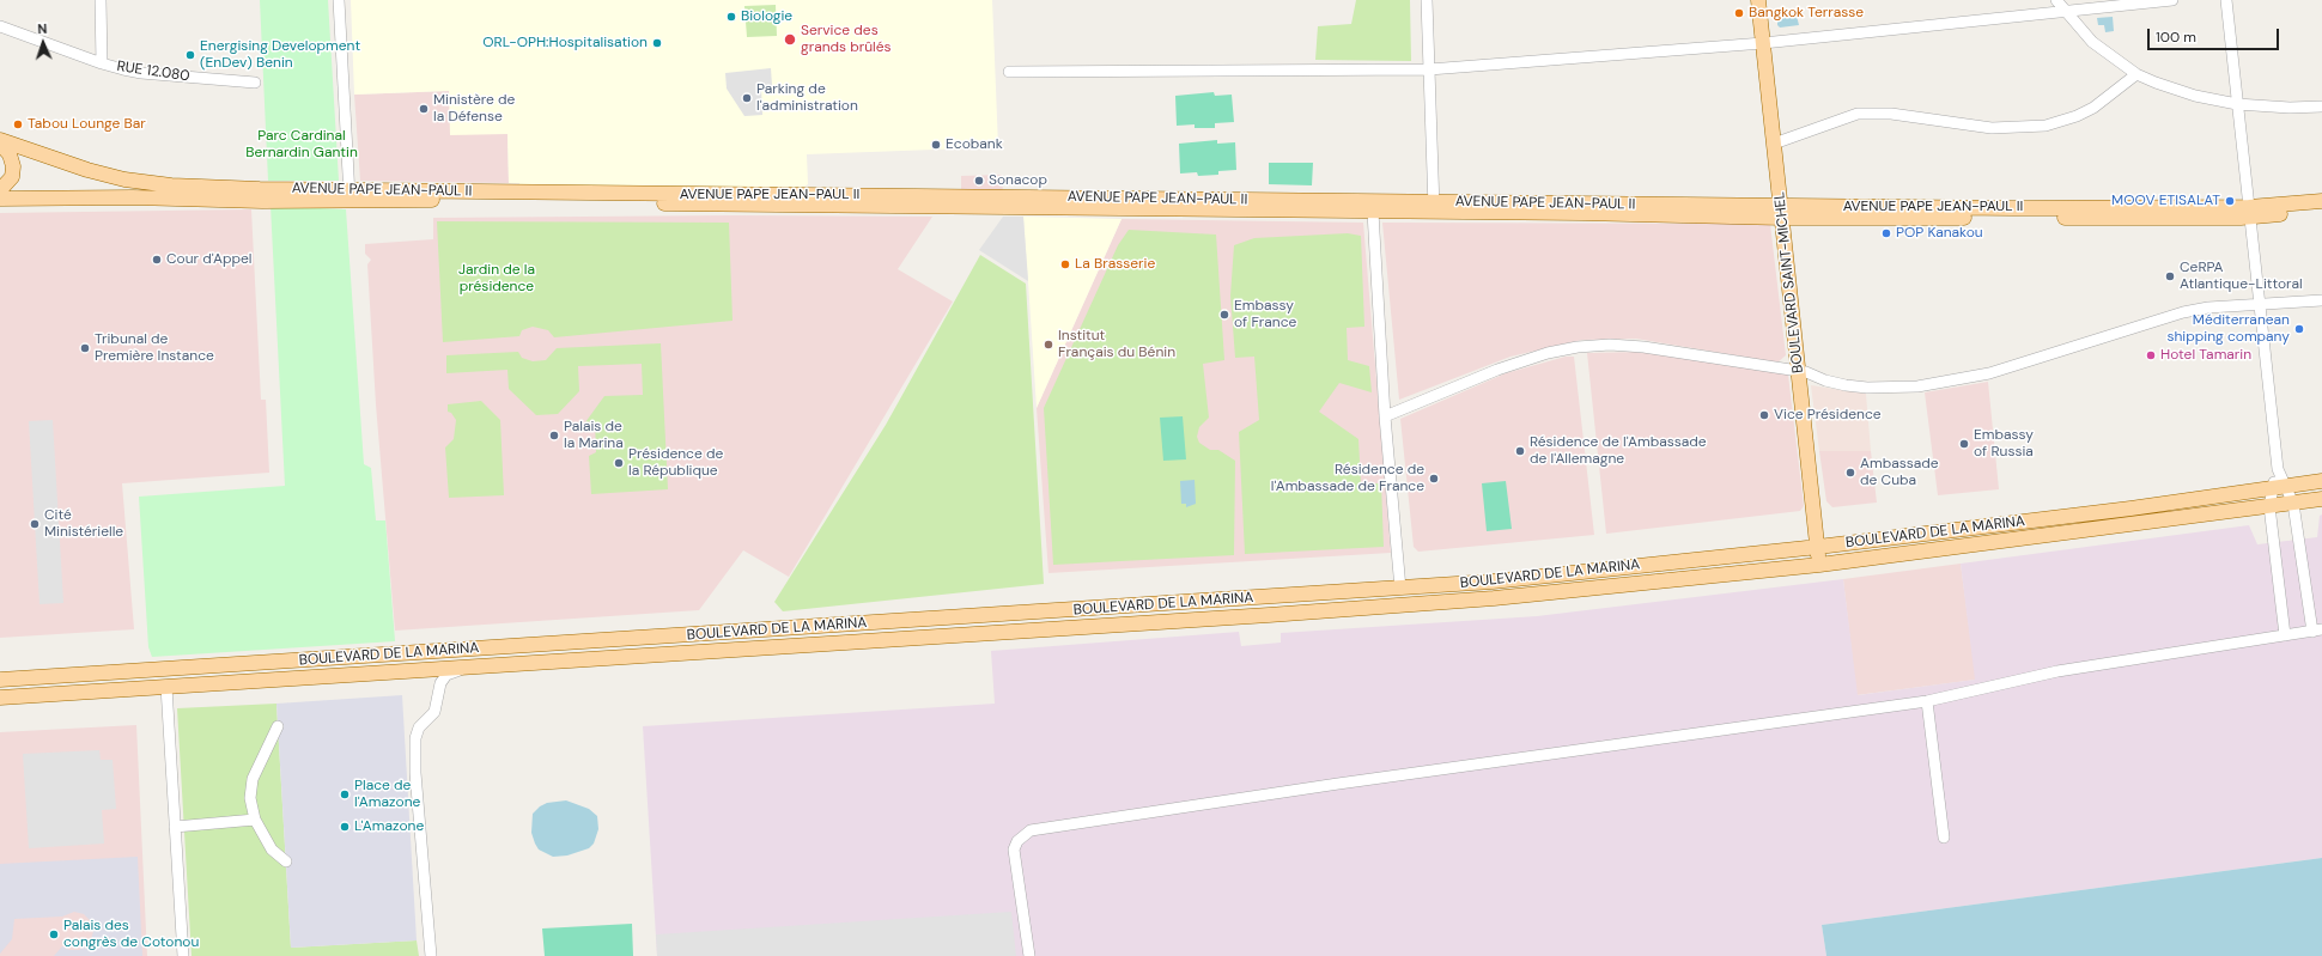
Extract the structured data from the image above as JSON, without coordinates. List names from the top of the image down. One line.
{"streets":{"main road":["AVENUE PAPE JEAN-PAUL II","BOULEVARD SAINT-MICHEL","BOULEVARD DE LA MARINA"],"street":["RUE 12.080"]},"crossings":[["AVENUE PAPE JEAN-PAUL II","BOULEVARD SAINT-MICHEL"],["BOULEVARD SAINT-MICHEL","BOULEVARD DE LA MARINA"]],"parks":["Parc Cardinal Bernardin Gantin","Jardin de la présidence"],"places":["Bangkok Terrasse","Biologie","Service des grands brûlés","ORL-OPH:Hospitalisation","Energising Development (EnDev) Benin","Parking de l'administration","Ministère de la Défense","Tabou Lounge Bar","Ecobank","Sonacop","MOOV ETISALAT","POP Kanakou","Cour d'Appel","La Brasserie","CeRPA Atlantique-Littoral","Embassy of France","Méditerranean shipping company","Institut Français du Bénin","Tribunal de Première Instance","Hotel Tamarin","Vice Présidence","Palais de la Marina","Embassy of Russia","Résidence de l'Ambassade de l'Allemagne","Présidence de la République","Ambassade de Cuba","Résidence de l'Ambassade de France","Cité Ministérielle","Place de l'Amazone","L'Amazone","Palais des congrès de Cotonou"],"scale_bar":"100 m","north":"top"}
